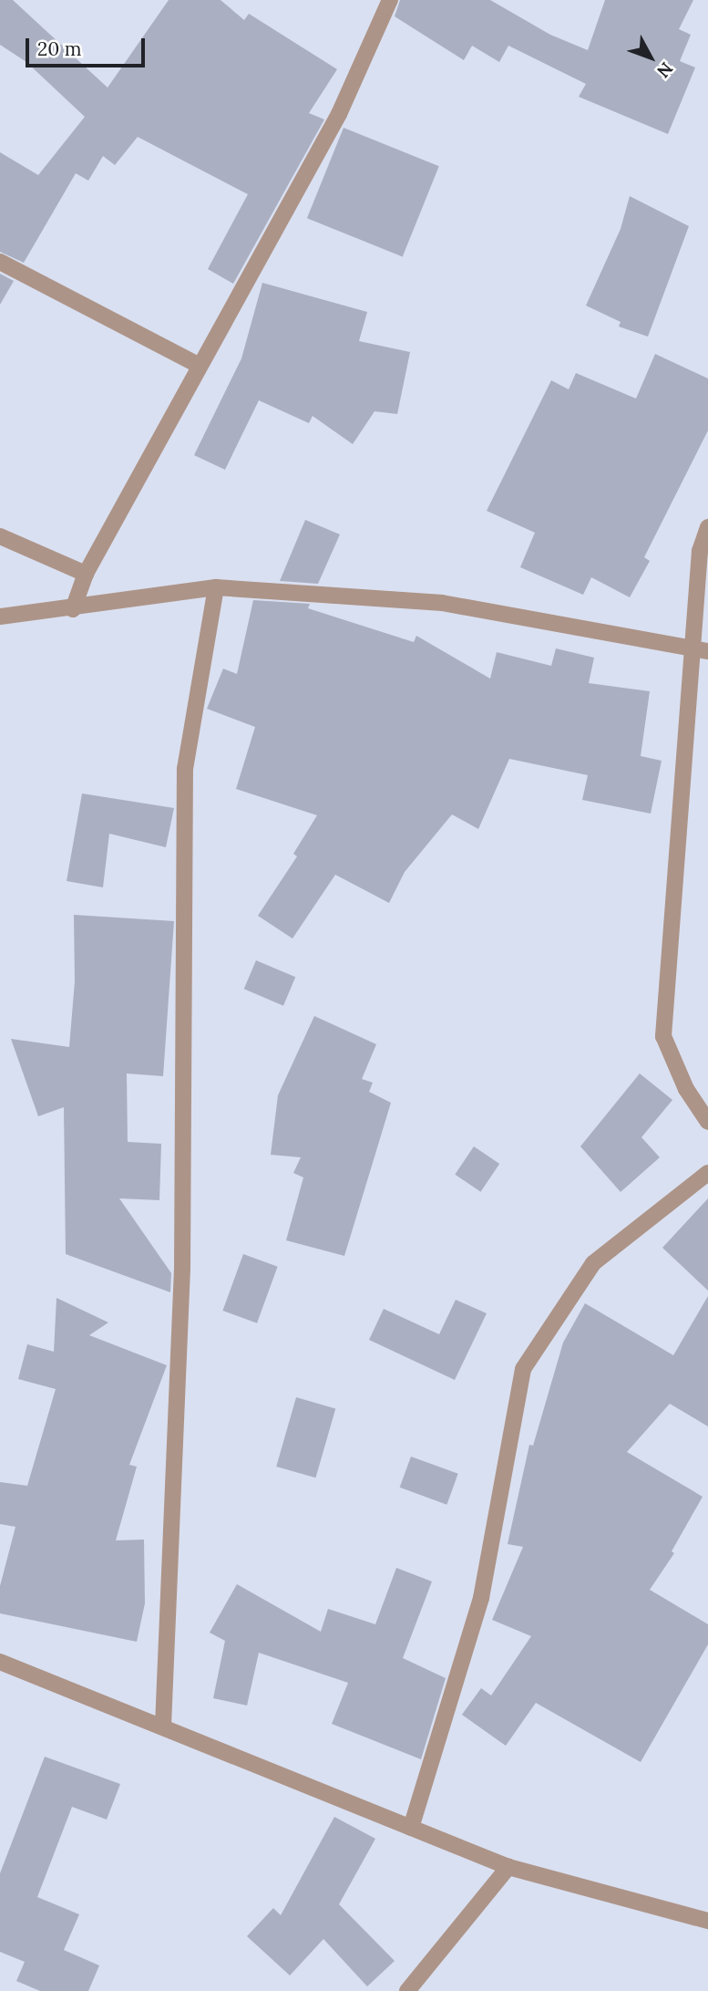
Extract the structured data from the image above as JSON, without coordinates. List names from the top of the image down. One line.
{"scale_bar":"20 m","north":"bottom right"}
